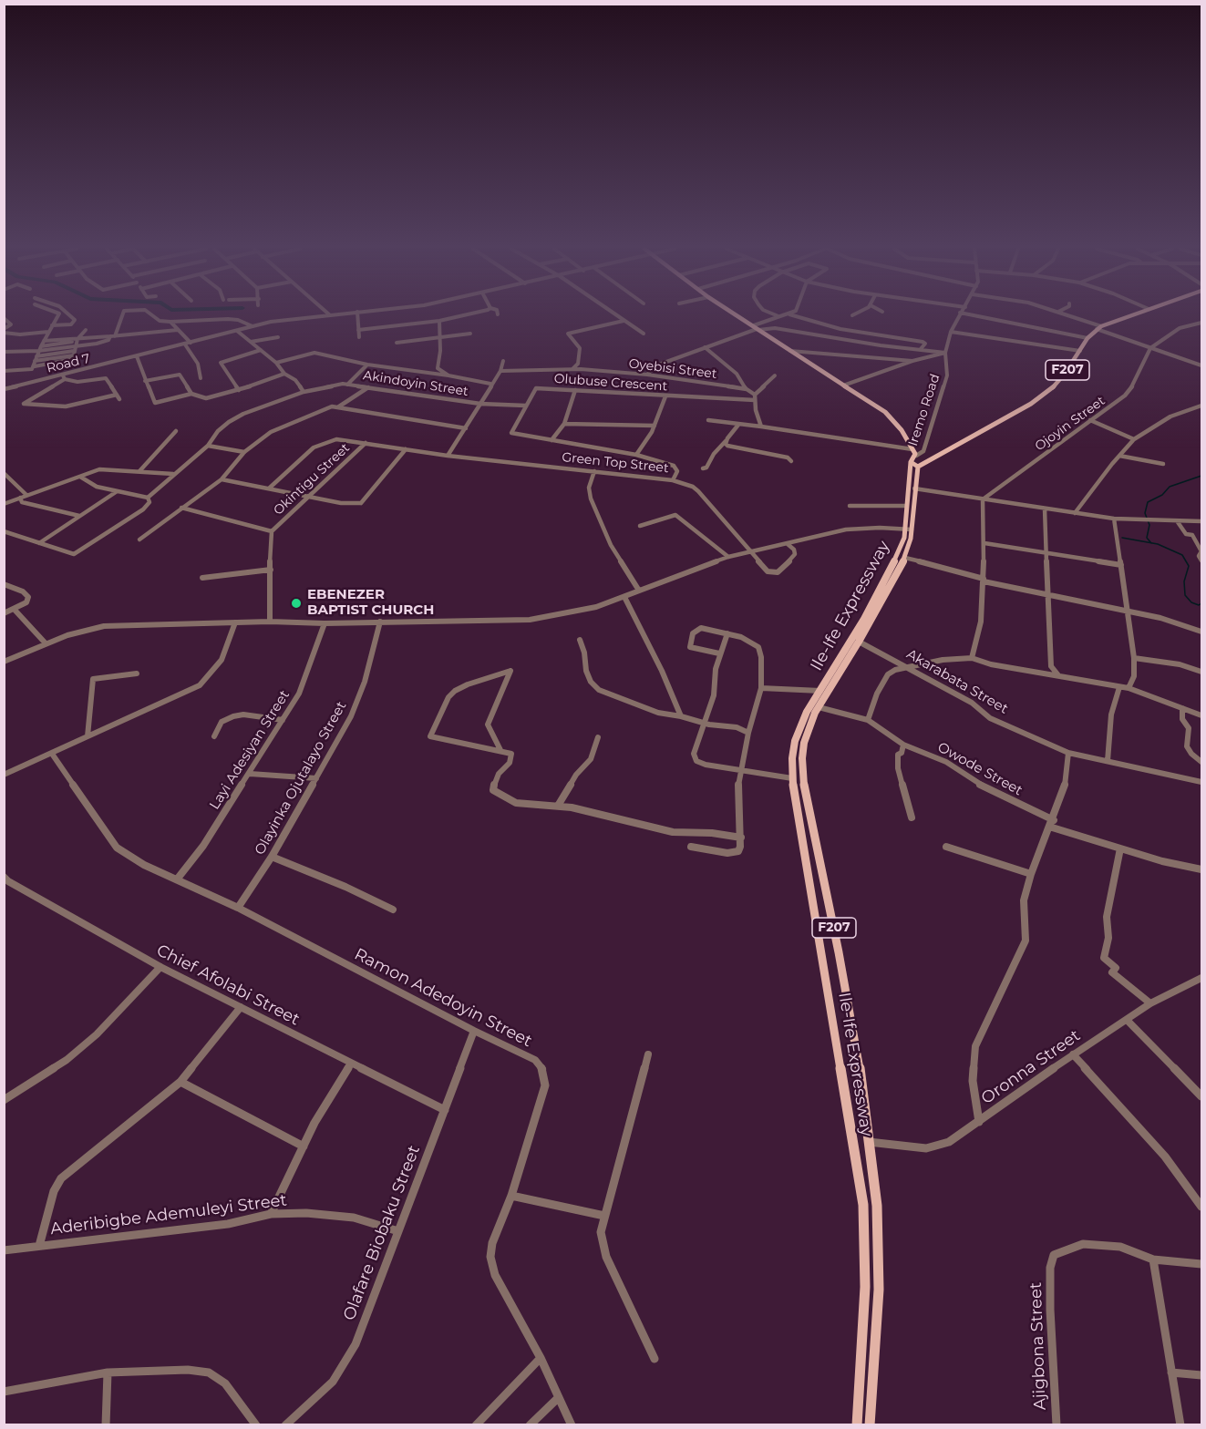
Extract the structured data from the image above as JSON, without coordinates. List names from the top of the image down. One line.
{"streets":{"main road":["F207","Ile-Ife Expressway"],"street":["Road 7","Oyebisi Street","Olubuse Crescent","Akindoyin Street","Iremo Road","Ojoyin Street","Green Top Street","Okintigu Street","Akarabata Street","Layi Adesiyan Street","Owode Street","Olayinka Ojutalayo Street","Chief Afolabi Street","Ramon Adedoyin Street","Oronna Street","Aderibigbe Ademuleyi Street","Olafare Biobaku Street","Ajigbona Street"]},"crossings":[["F207","Iremo Road"],["F207","Ile-Ife Expressway"],["Olubuse Crescent","Akindoyin Street"],["Olubuse Crescent","Green Top Street"],["Iremo Road","Ile-Ife Expressway"],["Green Top Street","Okintigu Street"],["Ile-Ife Expressway","Akarabata Street"],["Ile-Ife Expressway","Owode Street"],["Ile-Ife Expressway","Oronna Street"],["Layi Adesiyan Street","Ramon Adedoyin Street"],["Olayinka Ojutalayo Street","Ramon Adedoyin Street"],["Chief Afolabi Street","Olafare Biobaku Street"],["Ramon Adedoyin Street","Olafare Biobaku Street"],["Aderibigbe Ademuleyi Street","Olafare Biobaku Street"]],"places":["EBENEZER BAPTIST CHURCH"]}
